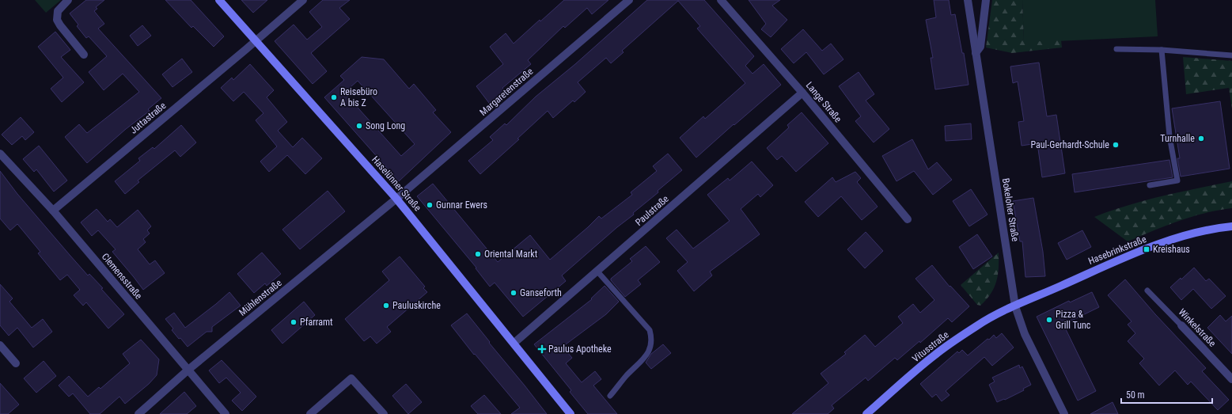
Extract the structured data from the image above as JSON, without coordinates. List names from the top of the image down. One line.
{"streets":{"street":["Margaretenstraße","Lange Straße","Juttastraße","Haselünner Straße","Bokeloher Straße","Paulstraße","Hasebrinkstraße","Clemensstraße","Mühlenstraße","Winkelstraße","Vitusstraße"]},"crossings":[["Margaretenstraße","Haselünner Straße"],["Margaretenstraße","Mühlenstraße"],["Lange Straße","Paulstraße"],["Juttastraße","Haselünner Straße"],["Juttastraße","Clemensstraße"],["Haselünner Straße","Paulstraße"],["Haselünner Straße","Mühlenstraße"],["Bokeloher Straße","Hasebrinkstraße"],["Bokeloher Straße","Vitusstraße"],["Hasebrinkstraße","Vitusstraße"],["Clemensstraße","Mühlenstraße"]],"places":{"other":["Reisebüro A bis Z","Song Long","Turnhalle","Paul-Gerhardt-Schule","Gunnar Ewers","Oriental Markt","Ganseforth","Pauluskirche","Pizza & Grill Tunc","Pfarramt"],"transit":["Kreishaus"],"health":["Paulus Apotheke"]},"scale_bar":"50 m"}
